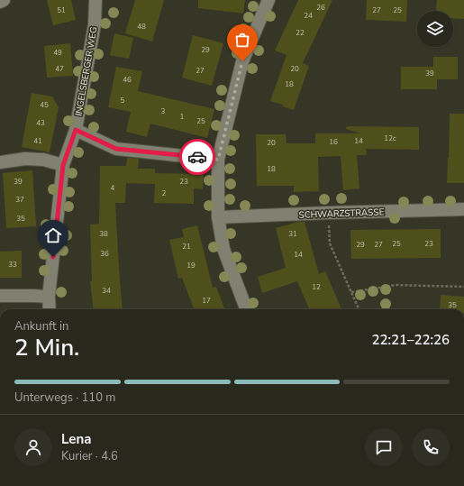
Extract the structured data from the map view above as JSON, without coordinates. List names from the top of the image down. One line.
{"streets":{"street":["INGELSBERGER WEG","SCHWARZSTRASSE"]},"house_numbers":["26","51","27","25","24","48","22","29","49","47","20","27","39","46","18","5","45","3","1","25","43","12c","41","14","16","20","18","39","23","4","2","37","35","38","31","25","23","29","27","21","36","14","33","19","12","34","17","35"],"page":{"heading":["2 Min.","Ankunft in","22:21–22:26"],"panel":["Lena","Kurier · 4.6"],"bar":"Unterwegs · 110 m"}}
